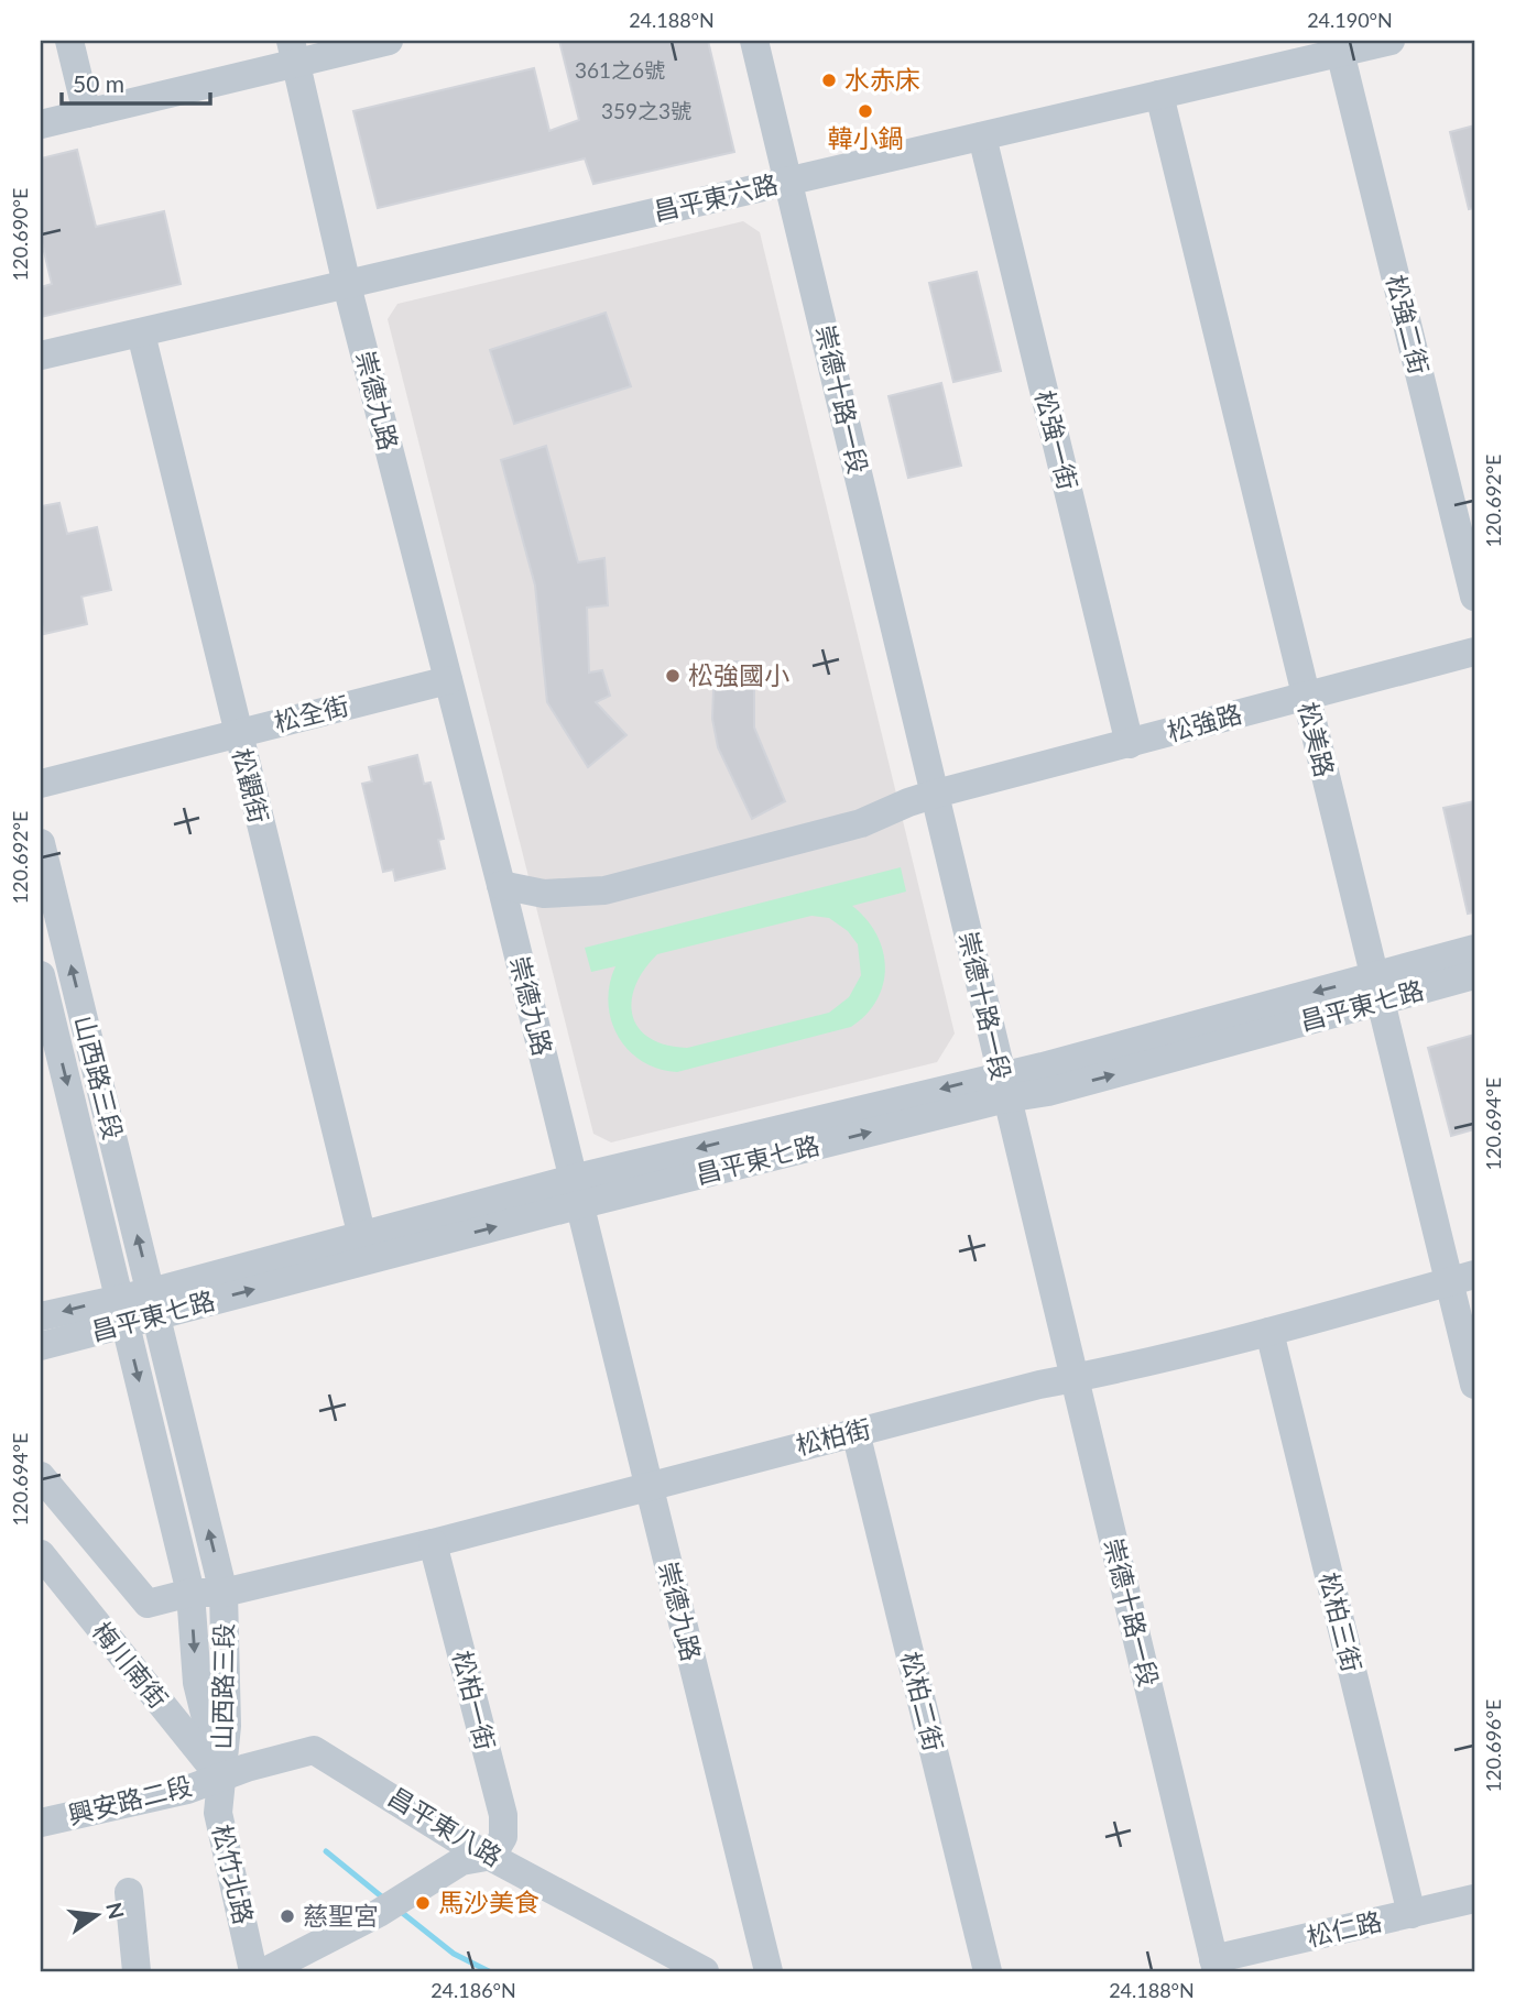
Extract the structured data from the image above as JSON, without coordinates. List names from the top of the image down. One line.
{"streets":{"street":["昌平東六路","松強二街","崇德十路一段","崇德九路","松強一街","松全街","松強路","松美路","松觀街","昌平東七路","山西路三段","松柏街","松柏三街","梅川南街","松柏一街","松柏二街","興安路二段","昌平東八路","松竹北路","松仁路"]},"crossings":[["昌平東六路","松強二街"],["昌平東六路","崇德十路一段"],["昌平東六路","崇德九路"],["昌平東六路","松強一街"],["昌平東六路","松美路"],["昌平東六路","松觀街"],["崇德十路一段","松強路"],["崇德十路一段","昌平東七路"],["崇德十路一段","松柏街"],["崇德十路一段","松仁路"],["崇德九路","松全街"],["崇德九路","松強路"],["崇德九路","昌平東七路"],["崇德九路","松柏街"],["松強一街","松強路"],["松全街","松觀街"],["松強路","松美路"],["松美路","昌平東七路"],["松美路","松柏街"],["松觀街","昌平東七路"],["昌平東七路","山西路三段"],["山西路三段","松柏街"],["山西路三段","梅川南街"],["山西路三段","興安路二段"],["山西路三段","昌平東八路"],["山西路三段","松竹北路"],["松柏街","松柏三街"],["松柏街","松柏一街"],["松柏街","松柏二街"],["松柏三街","松仁路"],["梅川南街","興安路二段"],["梅川南街","昌平東八路"],["梅川南街","松竹北路"],["松柏一街","昌平東八路"],["興安路二段","昌平東八路"],["興安路二段","松竹北路"],["昌平東八路","松竹北路"]],"places":["水赤床","韓小鍋","松強國小","馬沙美食","慈聖宮"],"house_numbers":["361之6號","359之3號"],"scale_bar":"50 m","north":"right","coordinates":["24.188°N","24.190°N","120.690°E","120.692°E","120.694°E","120.696°E","24.186°N"]}
